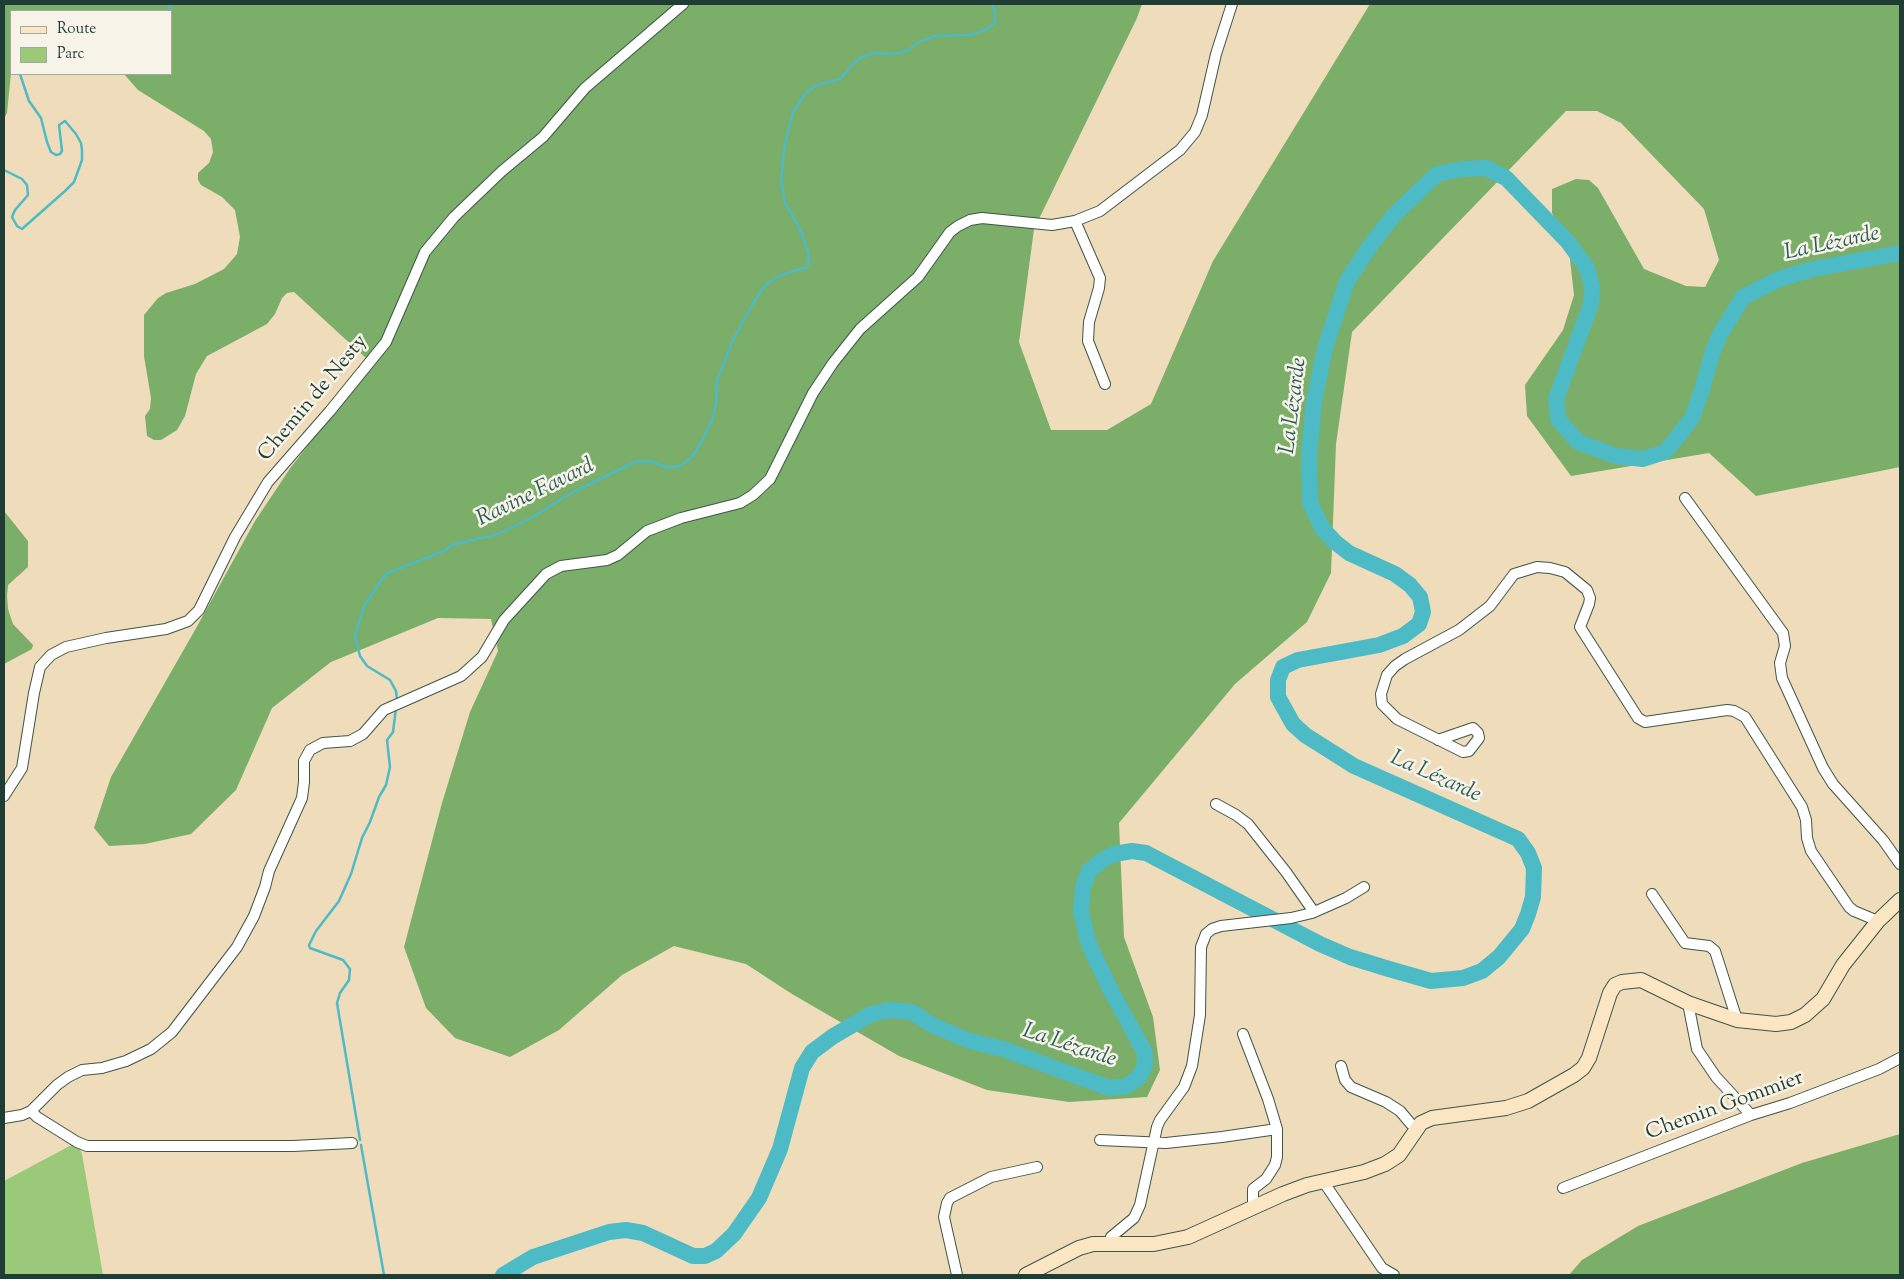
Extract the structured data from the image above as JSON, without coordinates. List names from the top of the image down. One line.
{"streets":{"street":["Chemin de Nesty","Chemin Gommier"]},"water":["La Lézarde","Ravine Favard"],"legend":["Route","Parc"]}
